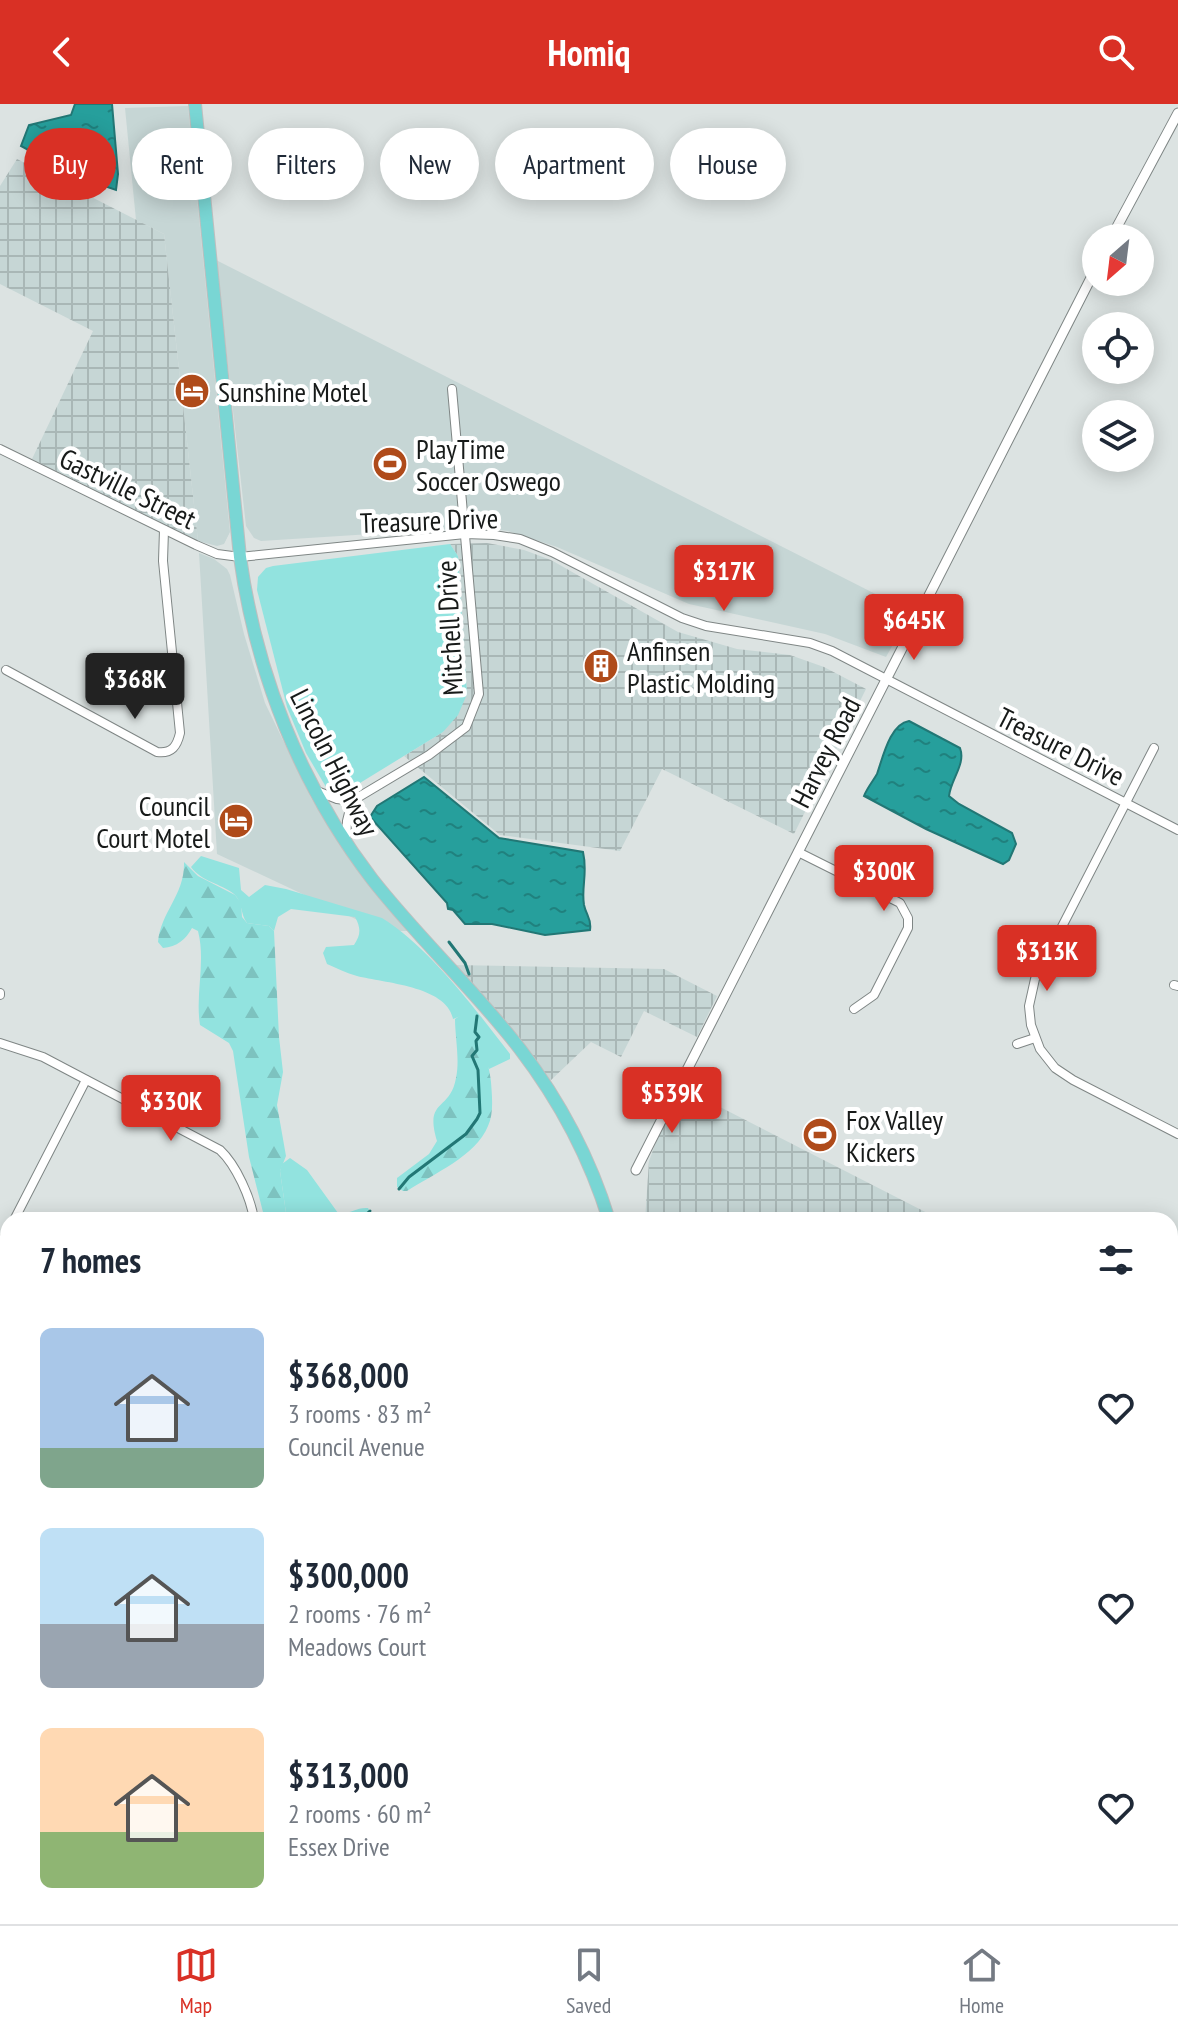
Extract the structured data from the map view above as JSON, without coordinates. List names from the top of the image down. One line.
{"streets":{"main road":["Lincoln Highway"],"street":["Gastville Street","Treasure Drive","Mitchell Drive","Harvey Road"]},"crossings":[["Gastville Street","Treasure Drive"],["Gastville Street","Lincoln Highway"],["Treasure Drive","Mitchell Drive"],["Treasure Drive","Harvey Road"],["Treasure Drive","Lincoln Highway"]],"places":{"hotel":["Sunshine Motel","Council Court Motel"],"sports":["PlayTime Soccer Oswego","Fox Valley Kickers"],"building":["Anfinsen Plastic Molding"]},"north":"bottom left","page":{"header":"Homiq","chip":["Buy","Rent","Filters","New","Apartment","House"],"price":["$317K","$645K","$368K","$300K","$313K","$539K","$330K"],"heading":"7 homes","list":[{"name":"$368,000","note":"3 rooms · 83 m² · Council Avenue"},{"name":"$300,000","note":"2 rooms · 76 m² · Meadows Court"},{"name":"$313,000","note":"2 rooms · 60 m² · Essex Drive"}],"tabs":["Map","Saved","Home"]}}
